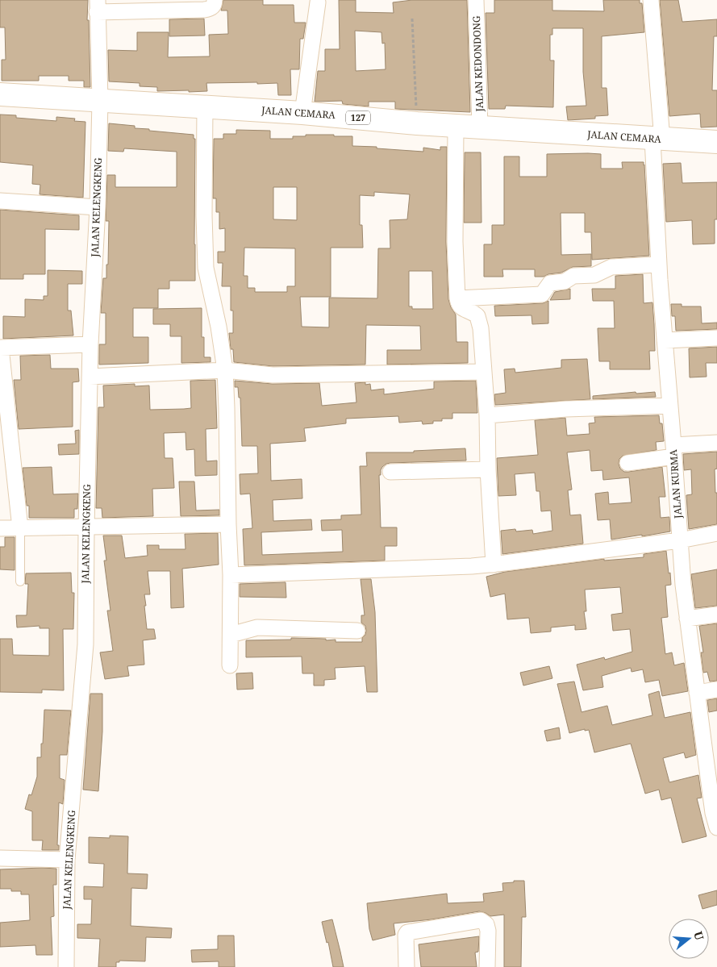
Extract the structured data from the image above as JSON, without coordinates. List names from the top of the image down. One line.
{"streets":{"main road":["JALAN CEMARA","127"],"street":["JALAN KEDONDONG","JALAN KELENGKENG","JALAN KURMA"]},"crossings":[["JALAN KEDONDONG","JALAN CEMARA"],["JALAN CEMARA","JALAN KELENGKENG"],["JALAN CEMARA","JALAN KURMA"]],"north":"right"}
